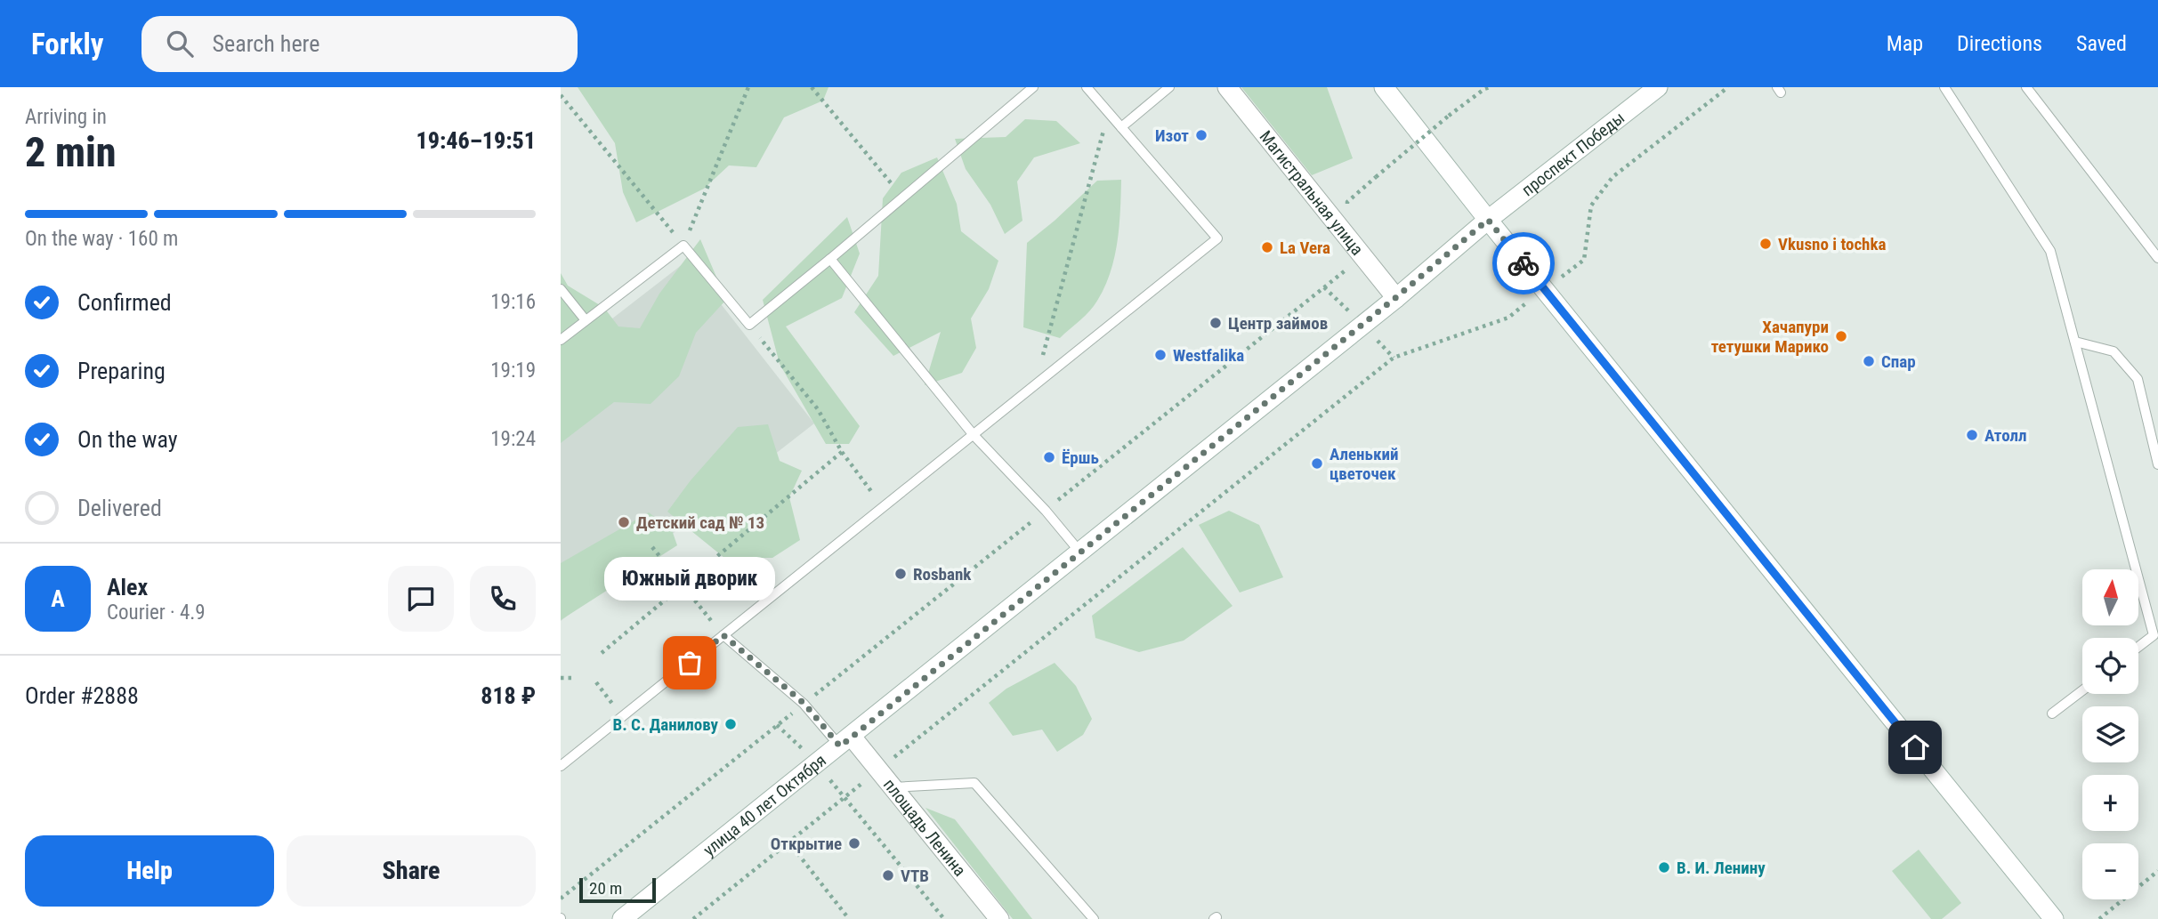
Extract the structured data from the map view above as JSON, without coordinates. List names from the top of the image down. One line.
{"streets":{"street":["проспект Победы","Магистральная улица","улица 40 лет Октября","площадь Ленина"]},"crossings":[["проспект Победы","улица 40 лет Октября"],["Магистральная улица","улица 40 лет Октября"],["улица 40 лет Октября","площадь Ленина"]],"places":["Изот","Vkusno i tochka","La Vera","Центр займов","Хачапури тетушки Марико","Westfalika","Спар","Атолл","Ёршь","Аленький цветочек","Детский сад № 13","Rosbank","Южный дворик","В. С. Данилову","Открытие","В. И. Ленину","VTB"],"scale_bar":"20 m","north":"top","page":{"header":"Forkly","search":"Search here","nav":["Map","Directions","Saved"],"heading":["2 min","Arriving in","19:46–19:51"],"panel":["Alex","Courier · 4.9","Order #2888","818 ₽"],"bar":"On the way · 160 m","list":[["Confirmed","19:16"],["Preparing","19:19"],["On the way","19:24"],"Delivered"],"bubble":"Южный дворик","round":"A","map_buttons":["+","−"],"buttons":["Help","Share"],"scale":"20 m"}}
